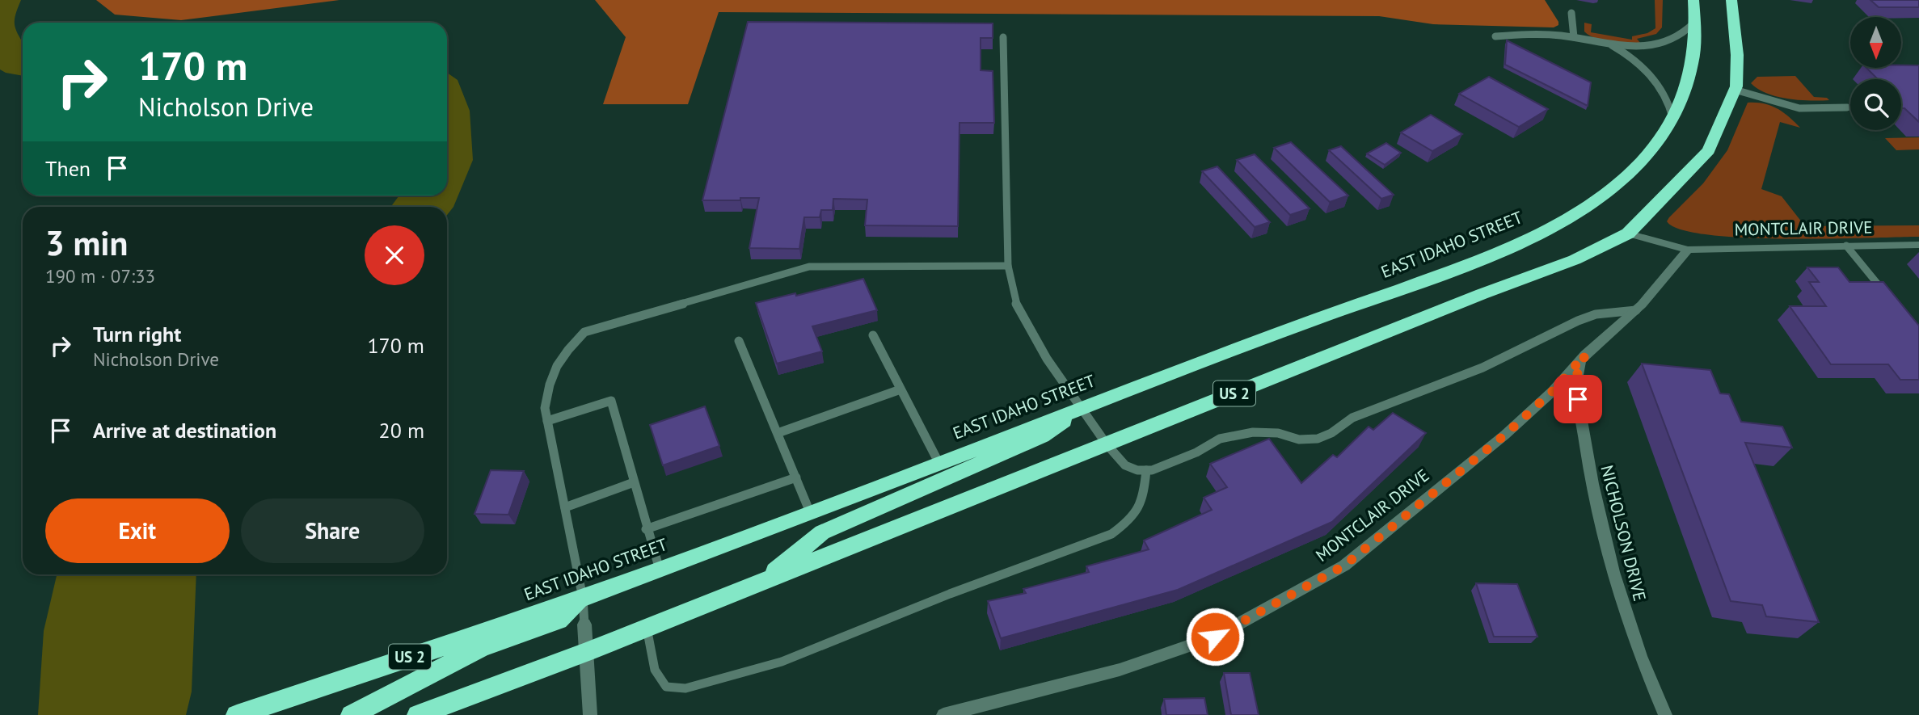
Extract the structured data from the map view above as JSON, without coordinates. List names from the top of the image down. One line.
{"streets":{"highway":["EAST IDAHO STREET","US 2"],"street":["MONTCLAIR DRIVE","NICHOLSON DRIVE"]},"crossings":[["MONTCLAIR DRIVE","US 2"],["MONTCLAIR DRIVE","NICHOLSON DRIVE"]],"north":"bottom","page":{"turn":["170 m","Nicholson Drive"],"then":"Then","heading":["3 min","190 m · 07:33"],"list":[{"name":"Turn right","note":"Nicholson Drive","value":"170 m"},{"name":"Arrive at destination","value":"20 m"}],"buttons":["Exit","Share"]}}
